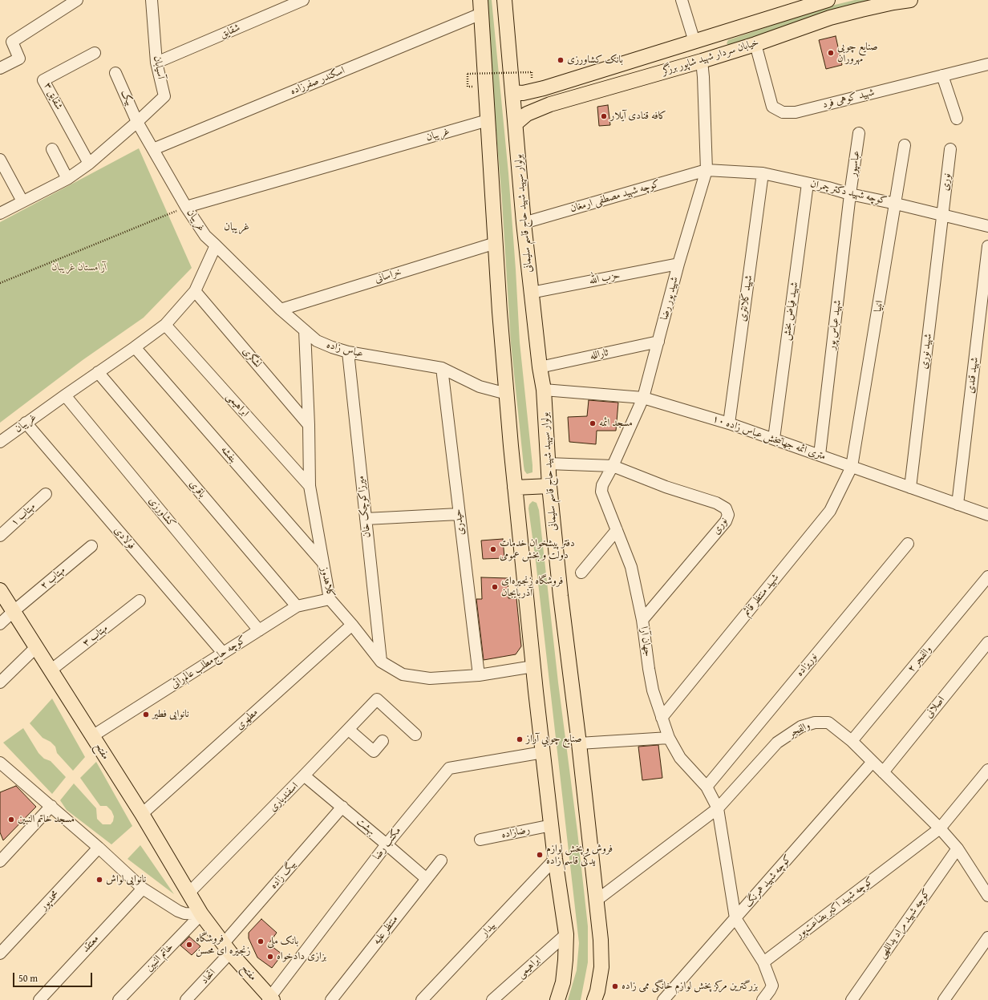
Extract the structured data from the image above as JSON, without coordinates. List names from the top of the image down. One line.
{"streets":{"main road":["خیابان سردار شهید شاپور برزگر","بولوار سپهبد شهید حاج قاسم سلیمانی","مفتح"],"street":["شقایق","آسیابان","اسکندر صفرزاده","شقایق ۳","بیک","شهید کوهی فرد","غریبان","عباسپور","نوری","کوچه شهید دکتر چمران","کوچه شهید مصطفی ارمغان","خراسانی","حزب الله","شهید پور رضا","شهید کلانتری","انبیا","شهید فیاض بخش","شهید عباس پور","عباس زاده","شهید نوری","ثارالله","لشگری","شهید قندی","ابراهیمی","۱۰ متری ائمه جهانبخش عباس زاده","بنفشه","باقری","میرزاکوچک خان","کشاورزی","مهتاب ۱","حیدری","فولادی","مهتاب ۲","کلاهدوز","شهید منتظر قائم","مهتاب ۳","جهان آرا","والفجر ۲","کوچه حاج‌مطلب عالم‌رائی","نوریزاده","اصلانی","مطهری","والفجر","اسفندیاری","بهشت","رضازاده","مکتب رضا","بیگ زاده","کوچه شهید همرنگ","محمدپور","کوچه شهید اکبر بضاعت‌پور","کوچه شهید مراد یداللهی","بیدار","منتظر علیه","معتقد","خاتم النبین","اتحاد"]},"crossings":[["شقایق","آسیابان"],["خیابان سردار شهید شاپور برزگر","شهید کوهی فرد"],["خیابان سردار شهید شاپور برزگر","بولوار سپهبد شهید حاج قاسم سلیمانی"],["خیابان سردار شهید شاپور برزگر","شهید پور رضا"],["آسیابان","بیک"],["اسکندر صفرزاده","بیک"],["بیک","غریبان"],["غریبان","عباس زاده"],["غریبان","لشگری"],["غریبان","ابراهیمی"],["غریبان","بنفشه"],["غریبان","باقری"],["غریبان","کشاورزی"],["غریبان","فولادی"],["عباسپور","کوچه شهید دکتر چمران"],["عباسپور","شهید عباس پور"],["نوری","کوچه شهید دکتر چمران"],["نوری","شهید پور رضا"],["نوری","شهید نوری"],["نوری","جهان آرا"],["کوچه شهید دکتر چمران","کوچه شهید مصطفی ارمغان"],["کوچه شهید دکتر چمران","شهید پور رضا"],["کوچه شهید دکتر چمران","شهید کلانتری"],["کوچه شهید دکتر چمران","انبیا"],["کوچه شهید دکتر چمران","شهید فیاض بخش"],["کوچه شهید دکتر چمران","شهید عباس پور"],["کوچه شهید دکتر چمران","شهید نوری"],["کوچه شهید مصطفی ارمغان","بولوار سپهبد شهید حاج قاسم سلیمانی"],["کوچه شهید مصطفی ارمغان","شهید پور رضا"],["بولوار سپهبد شهید حاج قاسم سلیمانی","حزب الله"],["بولوار سپهبد شهید حاج قاسم سلیمانی","ثارالله"],["بولوار سپهبد شهید حاج قاسم سلیمانی","۱۰ متری ائمه جهانبخش عباس زاده"],["بولوار سپهبد شهید حاج قاسم سلیمانی","والفجر"],["خراسانی","عباس زاده"],["حزب الله","شهید پور رضا"],["شهید پور رضا","ثارالله"],["شهید پور رضا","۱۰ متری ائمه جهانبخش عباس زاده"],["شهید پور رضا","جهان آرا"],["شهید کلانتری","۱۰ متری ائمه جهانبخش عباس زاده"],["انبیا","۱۰ متری ائمه جهانبخش عباس زاده"],["انبیا","شهید منتظر قائم"],["شهید فیاض بخش","۱۰ متری ائمه جهانبخش عباس زاده"],["شهید عباس پور","۱۰ متری ائمه جهانبخش عباس زاده"],["عباس زاده","میرزاکوچک خان"],["عباس زاده","حیدری"],["عباس زاده","کلاهدوز"],["شهید نوری","۱۰ متری ائمه جهانبخش عباس زاده"],["لشگری","کلاهدوز"],["شهید قندی","۱۰ متری ائمه جهانبخش عباس زاده"],["ابراهیمی","کلاهدوز"],["۱۰ متری ائمه جهانبخش عباس زاده","شهید منتظر قائم"],["بنفشه","کلاهدوز"],["باقری","کوچه حاج‌مطلب عالم‌رائی"],["میرزاکوچک خان","کلاهدوز"],["کشاورزی","کوچه حاج‌مطلب عالم‌رائی"],["حیدری","کلاهدوز"],["فولادی","کوچه حاج‌مطلب عالم‌رائی"],["مهتاب ۲","مفتح"],["کلاهدوز","کوچه حاج‌مطلب عالم‌رائی"],["کلاهدوز","مطهری"],["شهید منتظر قائم","جهان آرا"],["مهتاب ۳","مفتح"],["جهان آرا","نوریزاده"],["جهان آرا","والفجر"],["جهان آرا","کوچه شهید همرنگ"],["والفجر ۲","والفجر"],["کوچه حاج‌مطلب عالم‌رائی","مفتح"],["اصلانی","والفجر"],["مطهری","مفتح"],["والفجر","کوچه شهید همرنگ"],["والفجر","کوچه شهید اکبر بضاعت‌پور"],["والفجر","کوچه شهید مراد یداللهی"],["مفتح","اسفندیاری"],["مفتح","مکتب رضا"],["مفتح","بیگ زاده"],["مفتح","خاتم النبین"],["مفتح","اتحاد"],["اسفندیاری","بهشت"],["بهشت","مکتب رضا"],["بهشت","بیگ زاده"],["بهشت","منتظر علیه"],["بیگ زاده","اتحاد"]],"districts":["غریبان"],"parks":["آرامستان غریبان"],"places":["صنایع چوبی مهروران","بانک کشاورزی","کافه قنادی آیلار","مسجد ائمه","دفتر پیشخوان خدمات دولت و بخش عمومی","فروشگاه زنجیره‌ای آذربایجان","نانوایی فطیر","صنايع چوبي آراز","مسجد خاتم النبین","فروش و پخش لوازم یدکی قاسم زاده","نانوایی لواش","بانک ملی","فروشگاه زنجیره ای محسن","بزازی دادخواه","بزرگترین مرکز پخش لوازم خانگی ممی زاده"],"scale_bar":"50 m"}
